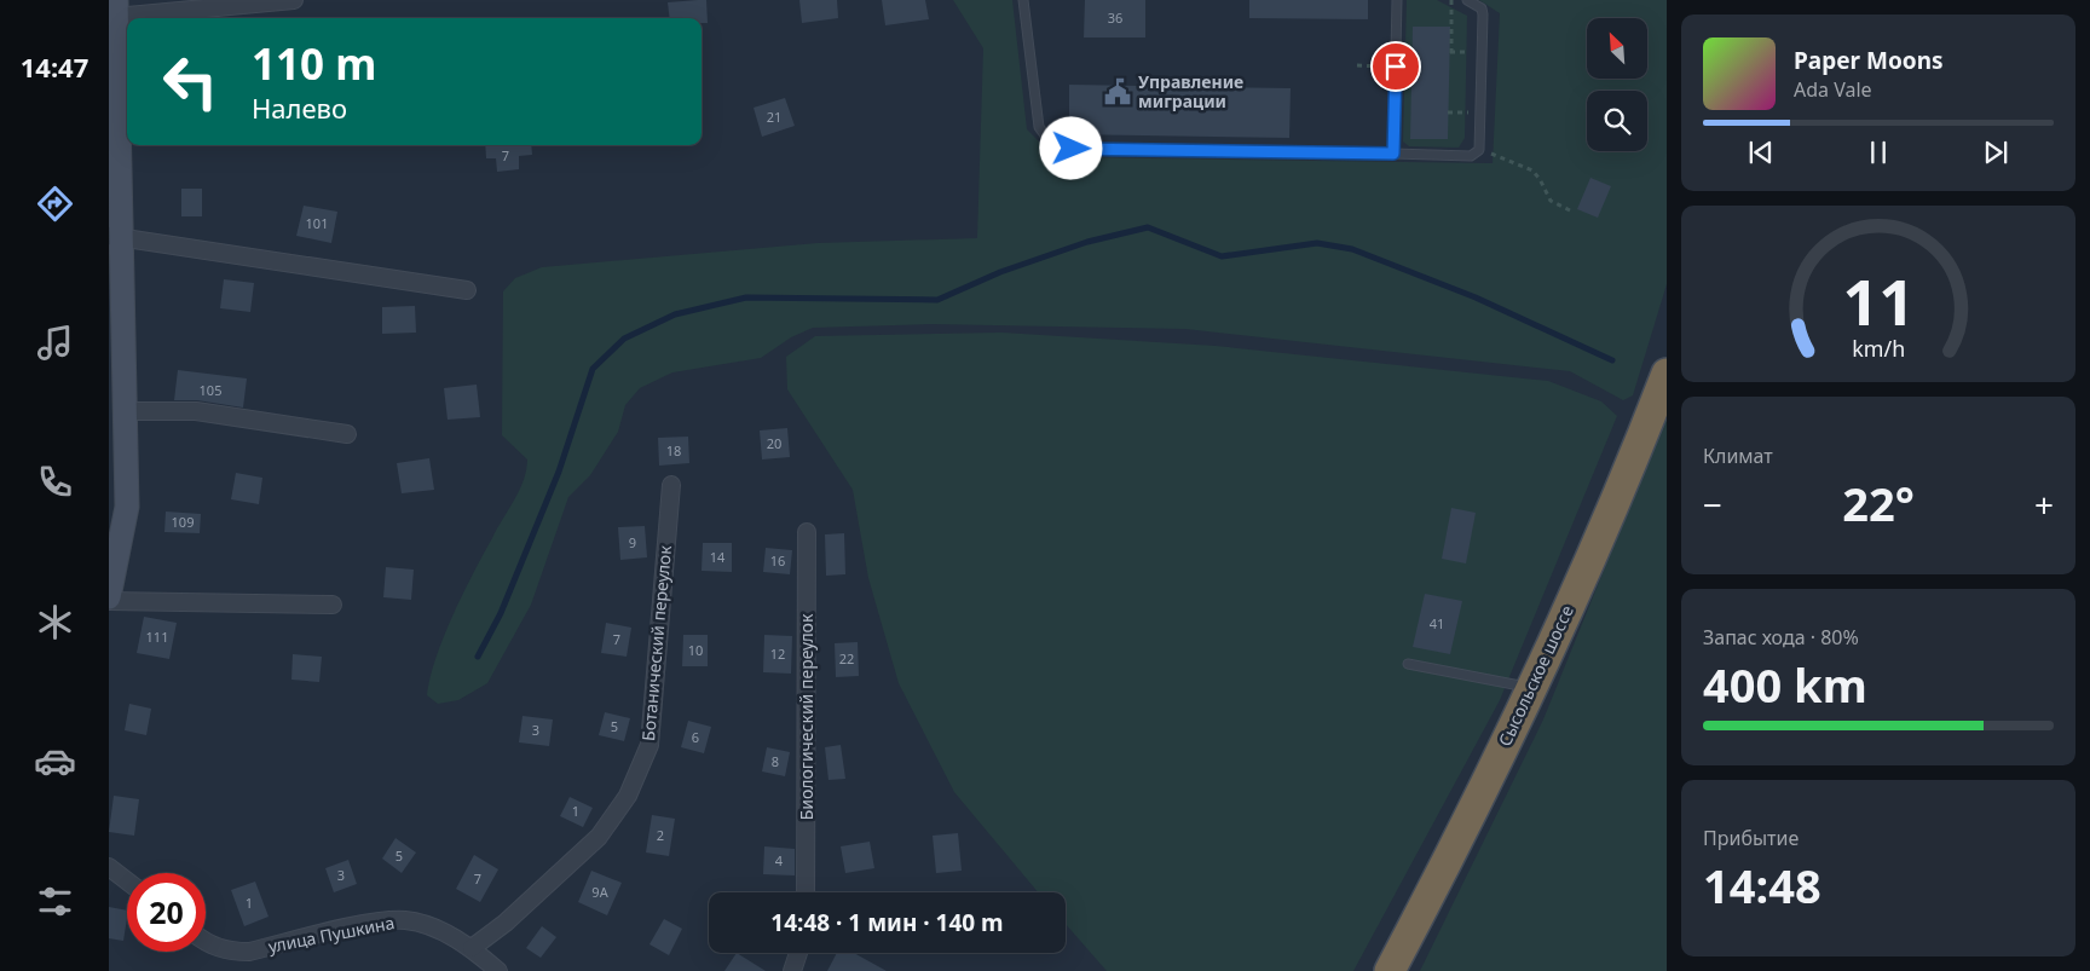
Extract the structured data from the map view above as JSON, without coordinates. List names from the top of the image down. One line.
{"streets":{"highway":["Сысольское шоссе"],"street":["Ботанический переулок","Биологический переулок","улица Пушкина"]},"crossings":[["Ботанический переулок","улица Пушкина"]],"places":{"public building":["Управление миграции"]},"house_numbers":["36","21","7","101","105","20","18","109","9","14","16","41","111","7","10","12","22","5","3","6","8","1","2","5","4","3","7","9А","1"],"north":"top left","page":{"tabs":"14:47","turn":["110 m","Налево"],"song":["Paper Moons","Ada Vale"],"tile":["Климат",["Запас хода · 80%","400 km"],["Прибытие","14:48"]],"heat":["−","22°","+"],"limit":"20","trip":"14:48 · 1 мин · 140 m","gauge":["11","km/h"]}}
